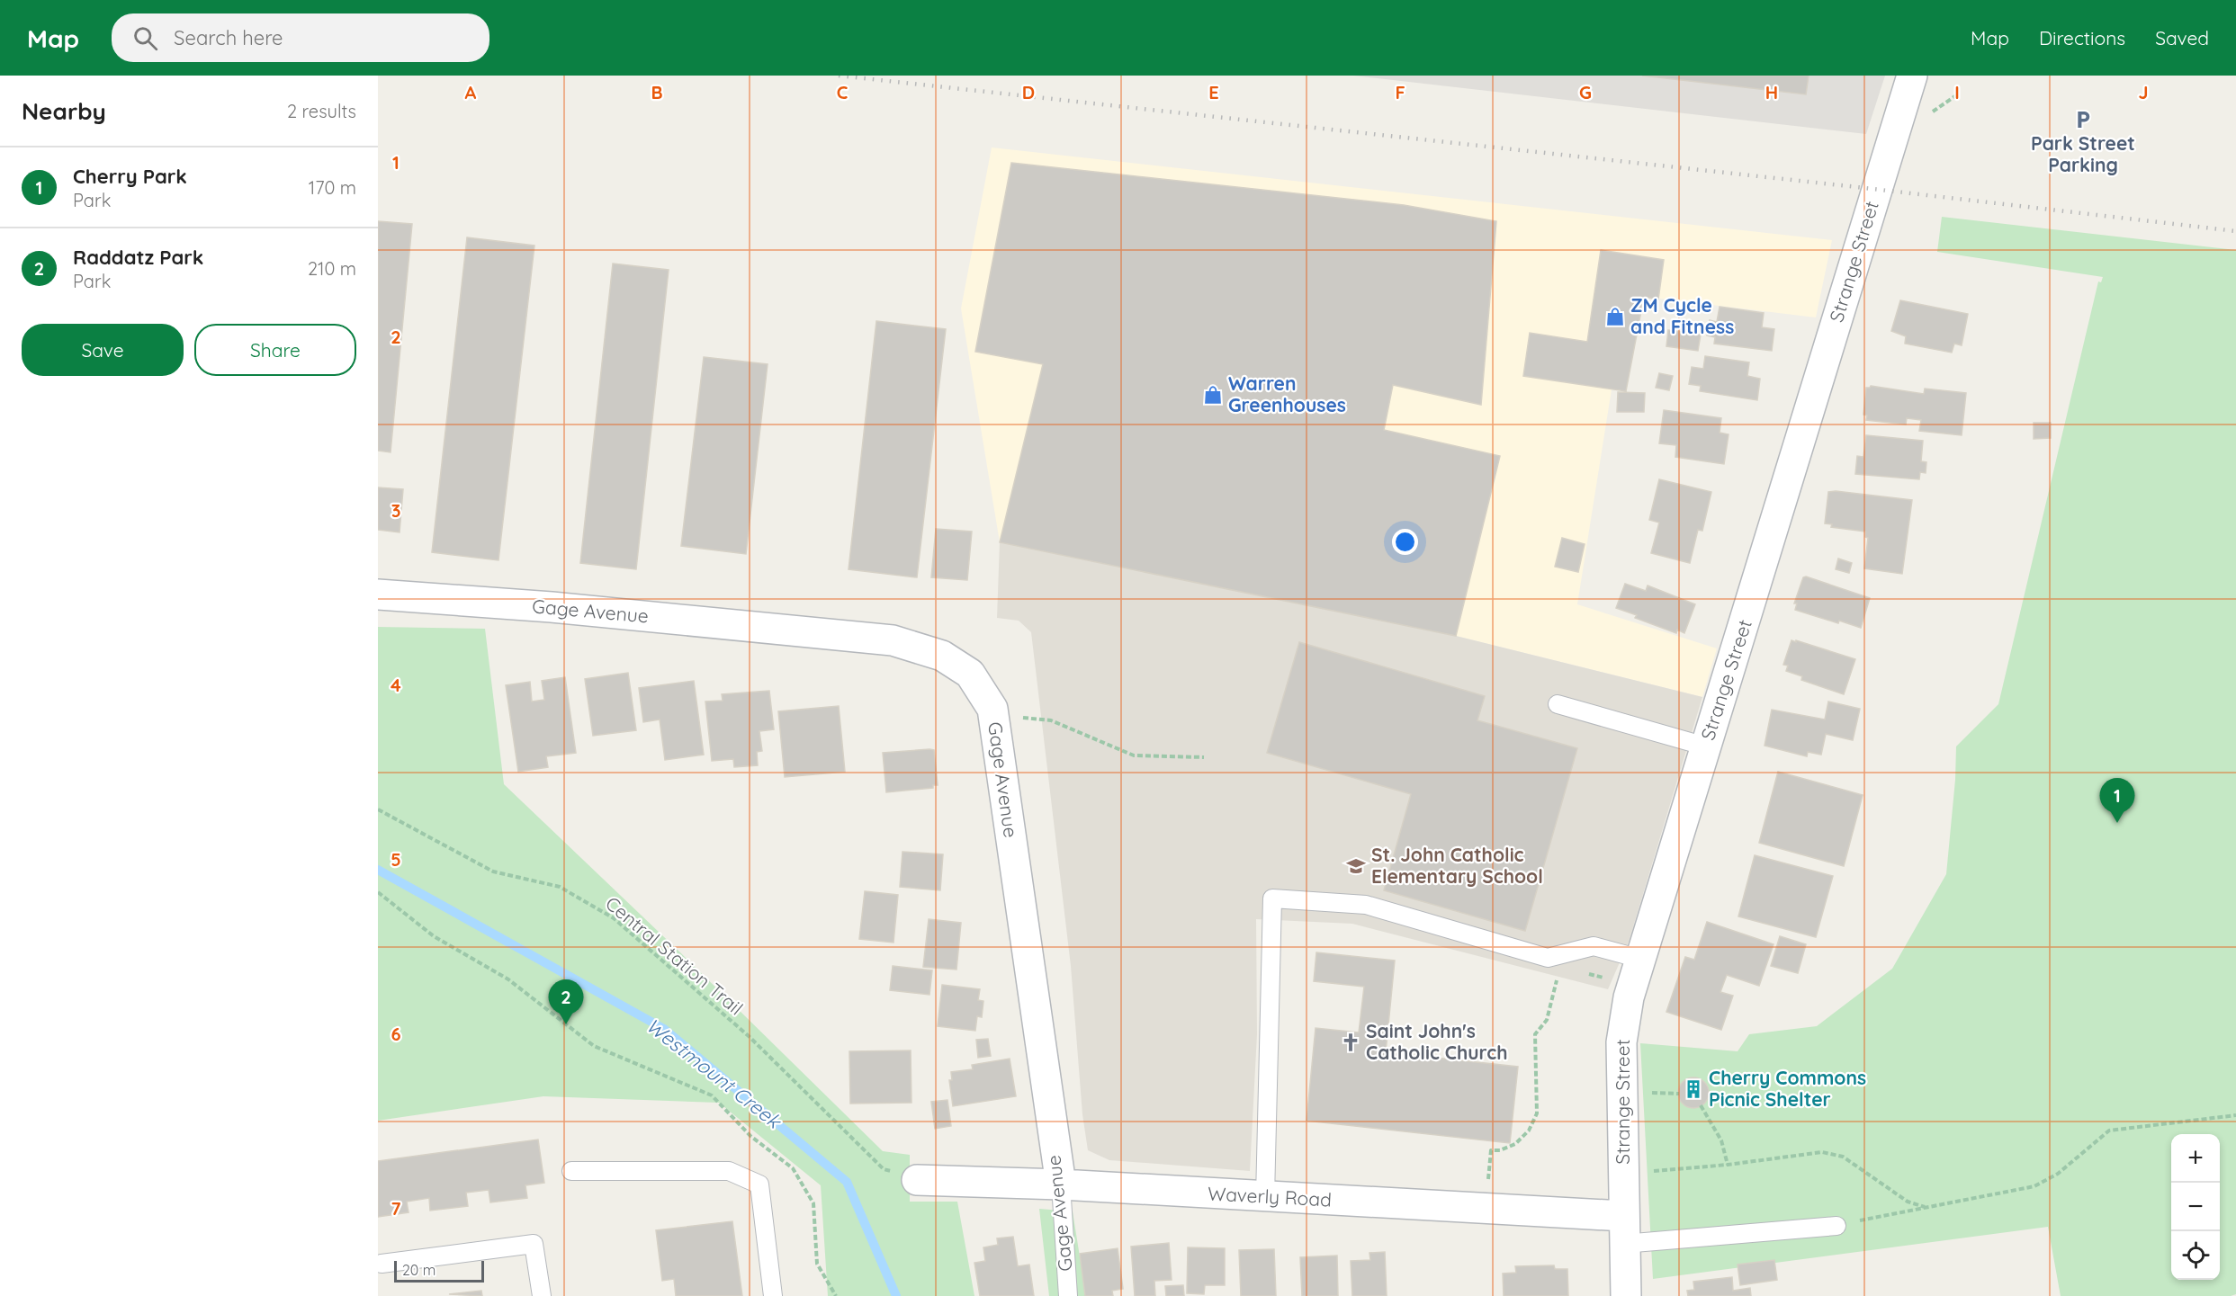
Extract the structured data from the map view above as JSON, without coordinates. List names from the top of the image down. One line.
{"streets":{"street":["Strange Street","Gage Avenue","Waverly Road"],"path":["Central Station Trail"]},"crossings":[["Strange Street","Waverly Road"],["Gage Avenue","Waverly Road"],["Central Station Trail","Waverly Road"]],"water":["Westmount Creek"],"places":{"parking":["Park Street Parking"],"shop":["ZM Cycle and Fitness","Warren Greenhouses"],"school or university":["St. John Catholic Elementary School"],"church":["Saint John's Catholic Church"],"building":["Cherry Commons Picnic Shelter"]},"scale_bar":"20 m","page":{"header":"Map","search":"Search here","nav":["Map","Directions","Saved"],"heading":["Nearby","2 results"],"list":[{"mark":"1","name":"Cherry Park","note":"Park","value":"170 m"},{"mark":"2","name":"Raddatz Park","note":"Park","value":"210 m"}],"buttons":["Save","Share"],"pins":["1","2"],"map_buttons":["+","−"],"scale":"20 m"},"grid":{"columns":["A","B","C","D","E","F","G","H","I","J"],"rows":["1","2","3","4","5","6","7"]}}
